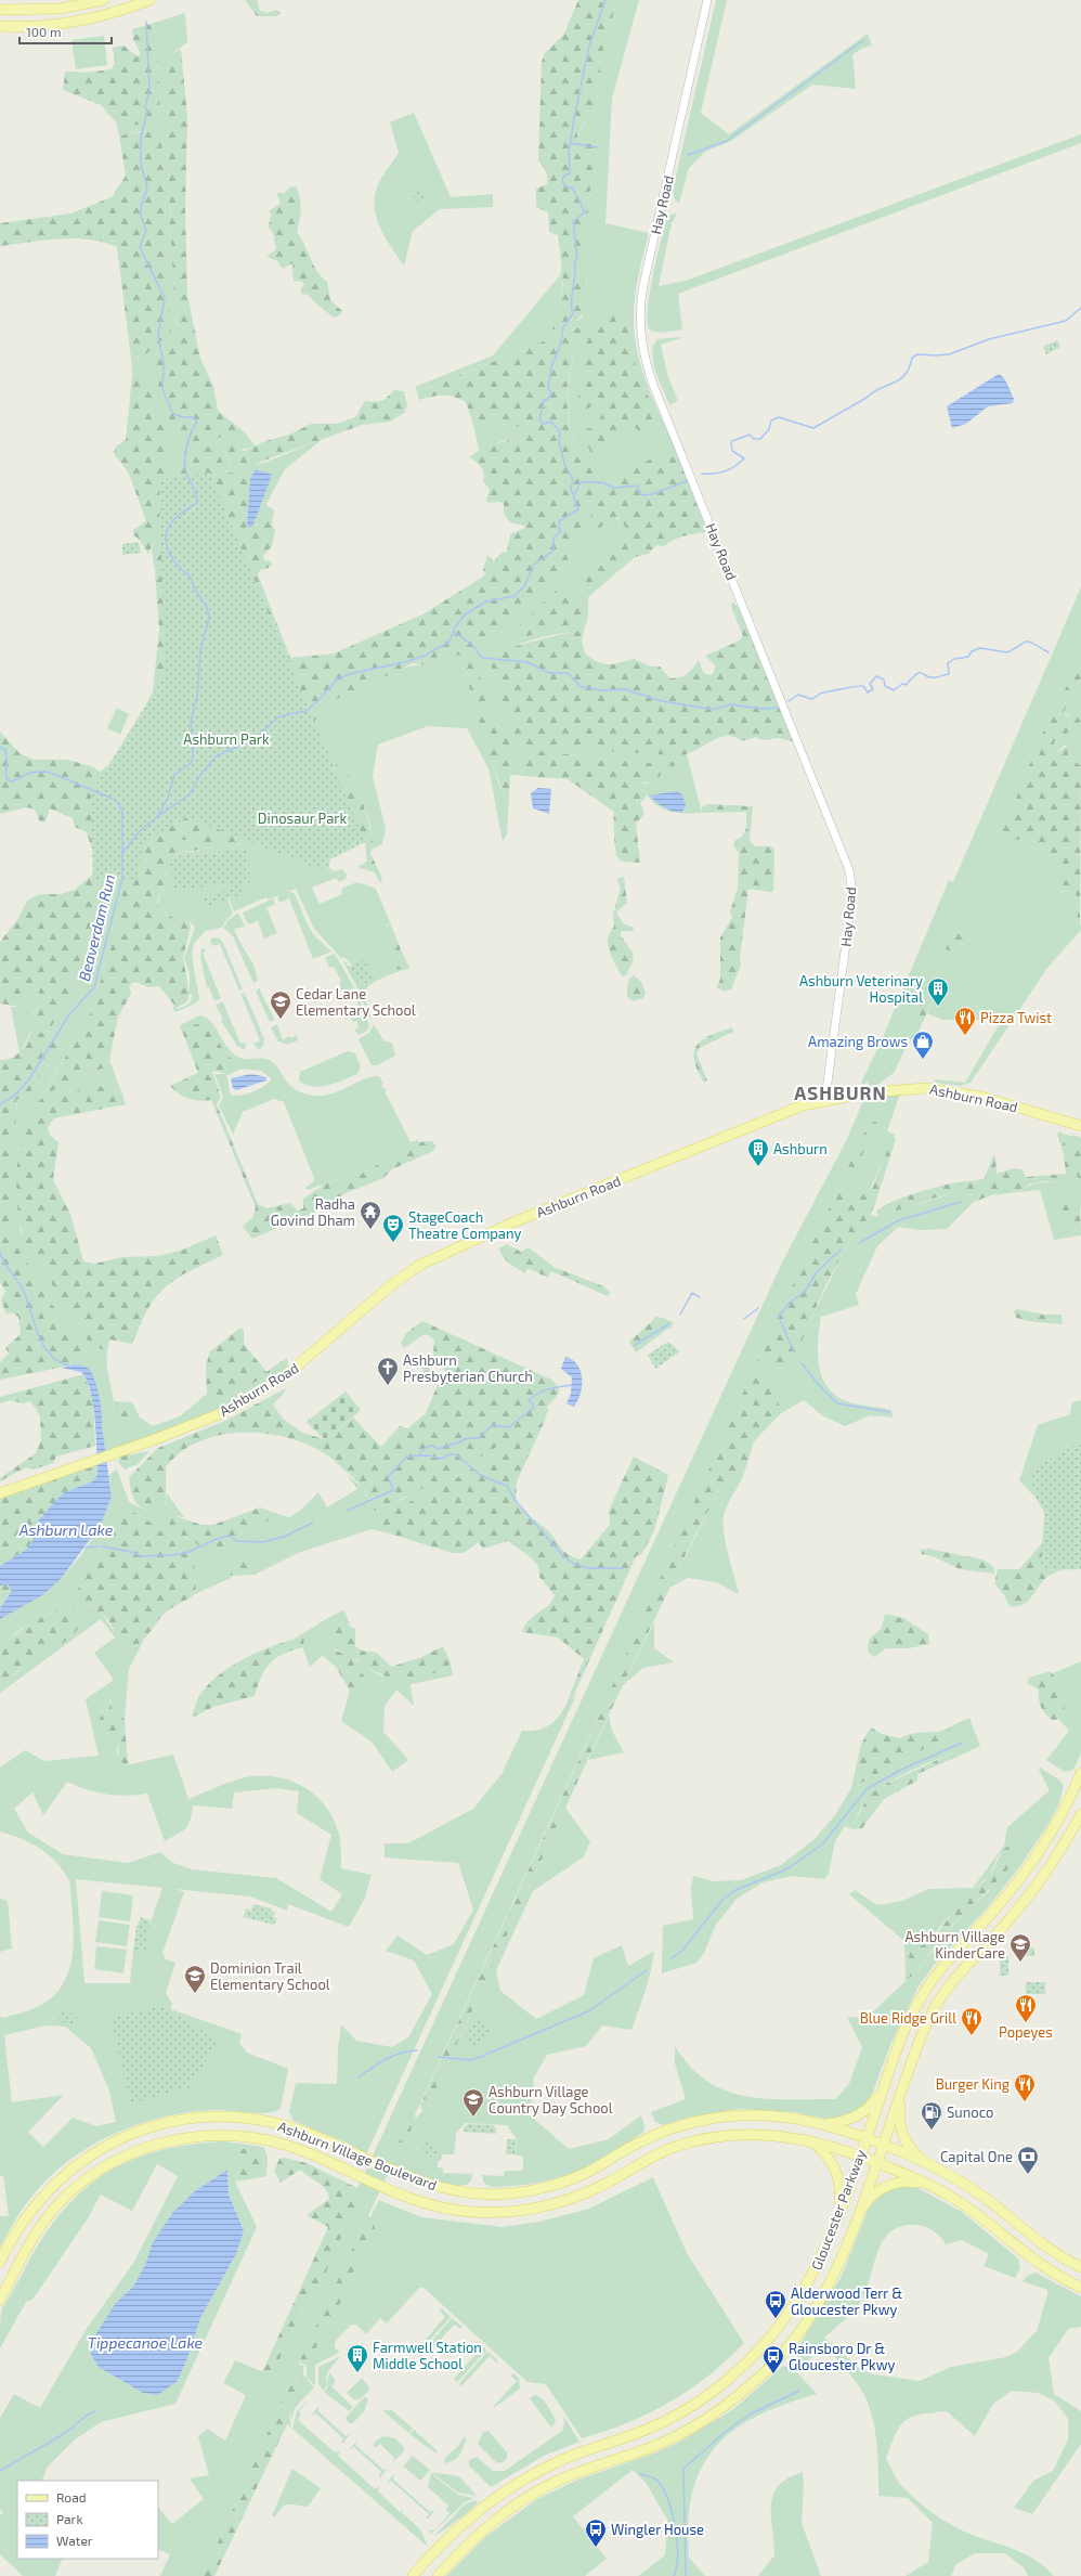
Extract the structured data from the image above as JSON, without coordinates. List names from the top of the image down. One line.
{"streets":{"main road":["Ashburn Road","Ashburn Village Boulevard","Gloucester Parkway"],"street":["Hay Road"]},"crossings":[["Hay Road","Ashburn Road"],["Ashburn Village Boulevard","Gloucester Parkway"]],"districts":["ASHBURN"],"water":["Beaverdam Run","Ashburn Lake","Tippecanoe Lake"],"parks":["Ashburn Park","Dinosaur Park"],"places":{"building":["Ashburn Veterinary Hospital","Ashburn","Farmwell Station Middle School"],"school or university":["Cedar Lane Elementary School","Ashburn Village KinderCare","Dominion Trail Elementary School","Ashburn Village Country Day School"],"restaurant":["Pizza Twist","Popeyes","Blue Ridge Grill","Burger King"],"shop":["Amazing Brows"],"temple":["Radha Govind Dham"],"theatre":["StageCoach Theatre Company"],"church":["Ashburn Presbyterian Church"],"fuel station":["Sunoco"],"bank":["Capital One"],"bus stop":["Alderwood Terr & Gloucester Pkwy","Rainsboro Dr & Gloucester Pkwy","Wingler House"]},"legend":["Road","Park","Water"],"scale_bar":"100 m"}
